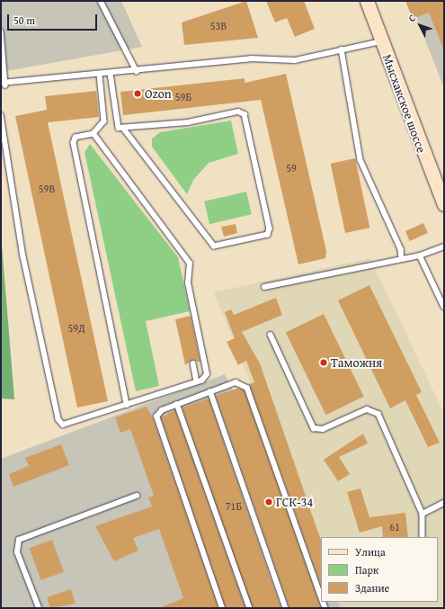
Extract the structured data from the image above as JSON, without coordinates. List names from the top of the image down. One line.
{"streets":{"street":["Мысхакское шоссе"]},"places":["Ozon","Таможня","ГСК-34"],"house_numbers":["53В","59Б","59","59В","59Д","71Б","61"],"legend":["Улица","Парк","Здание"],"scale_bar":"50 m","north":"top left"}
